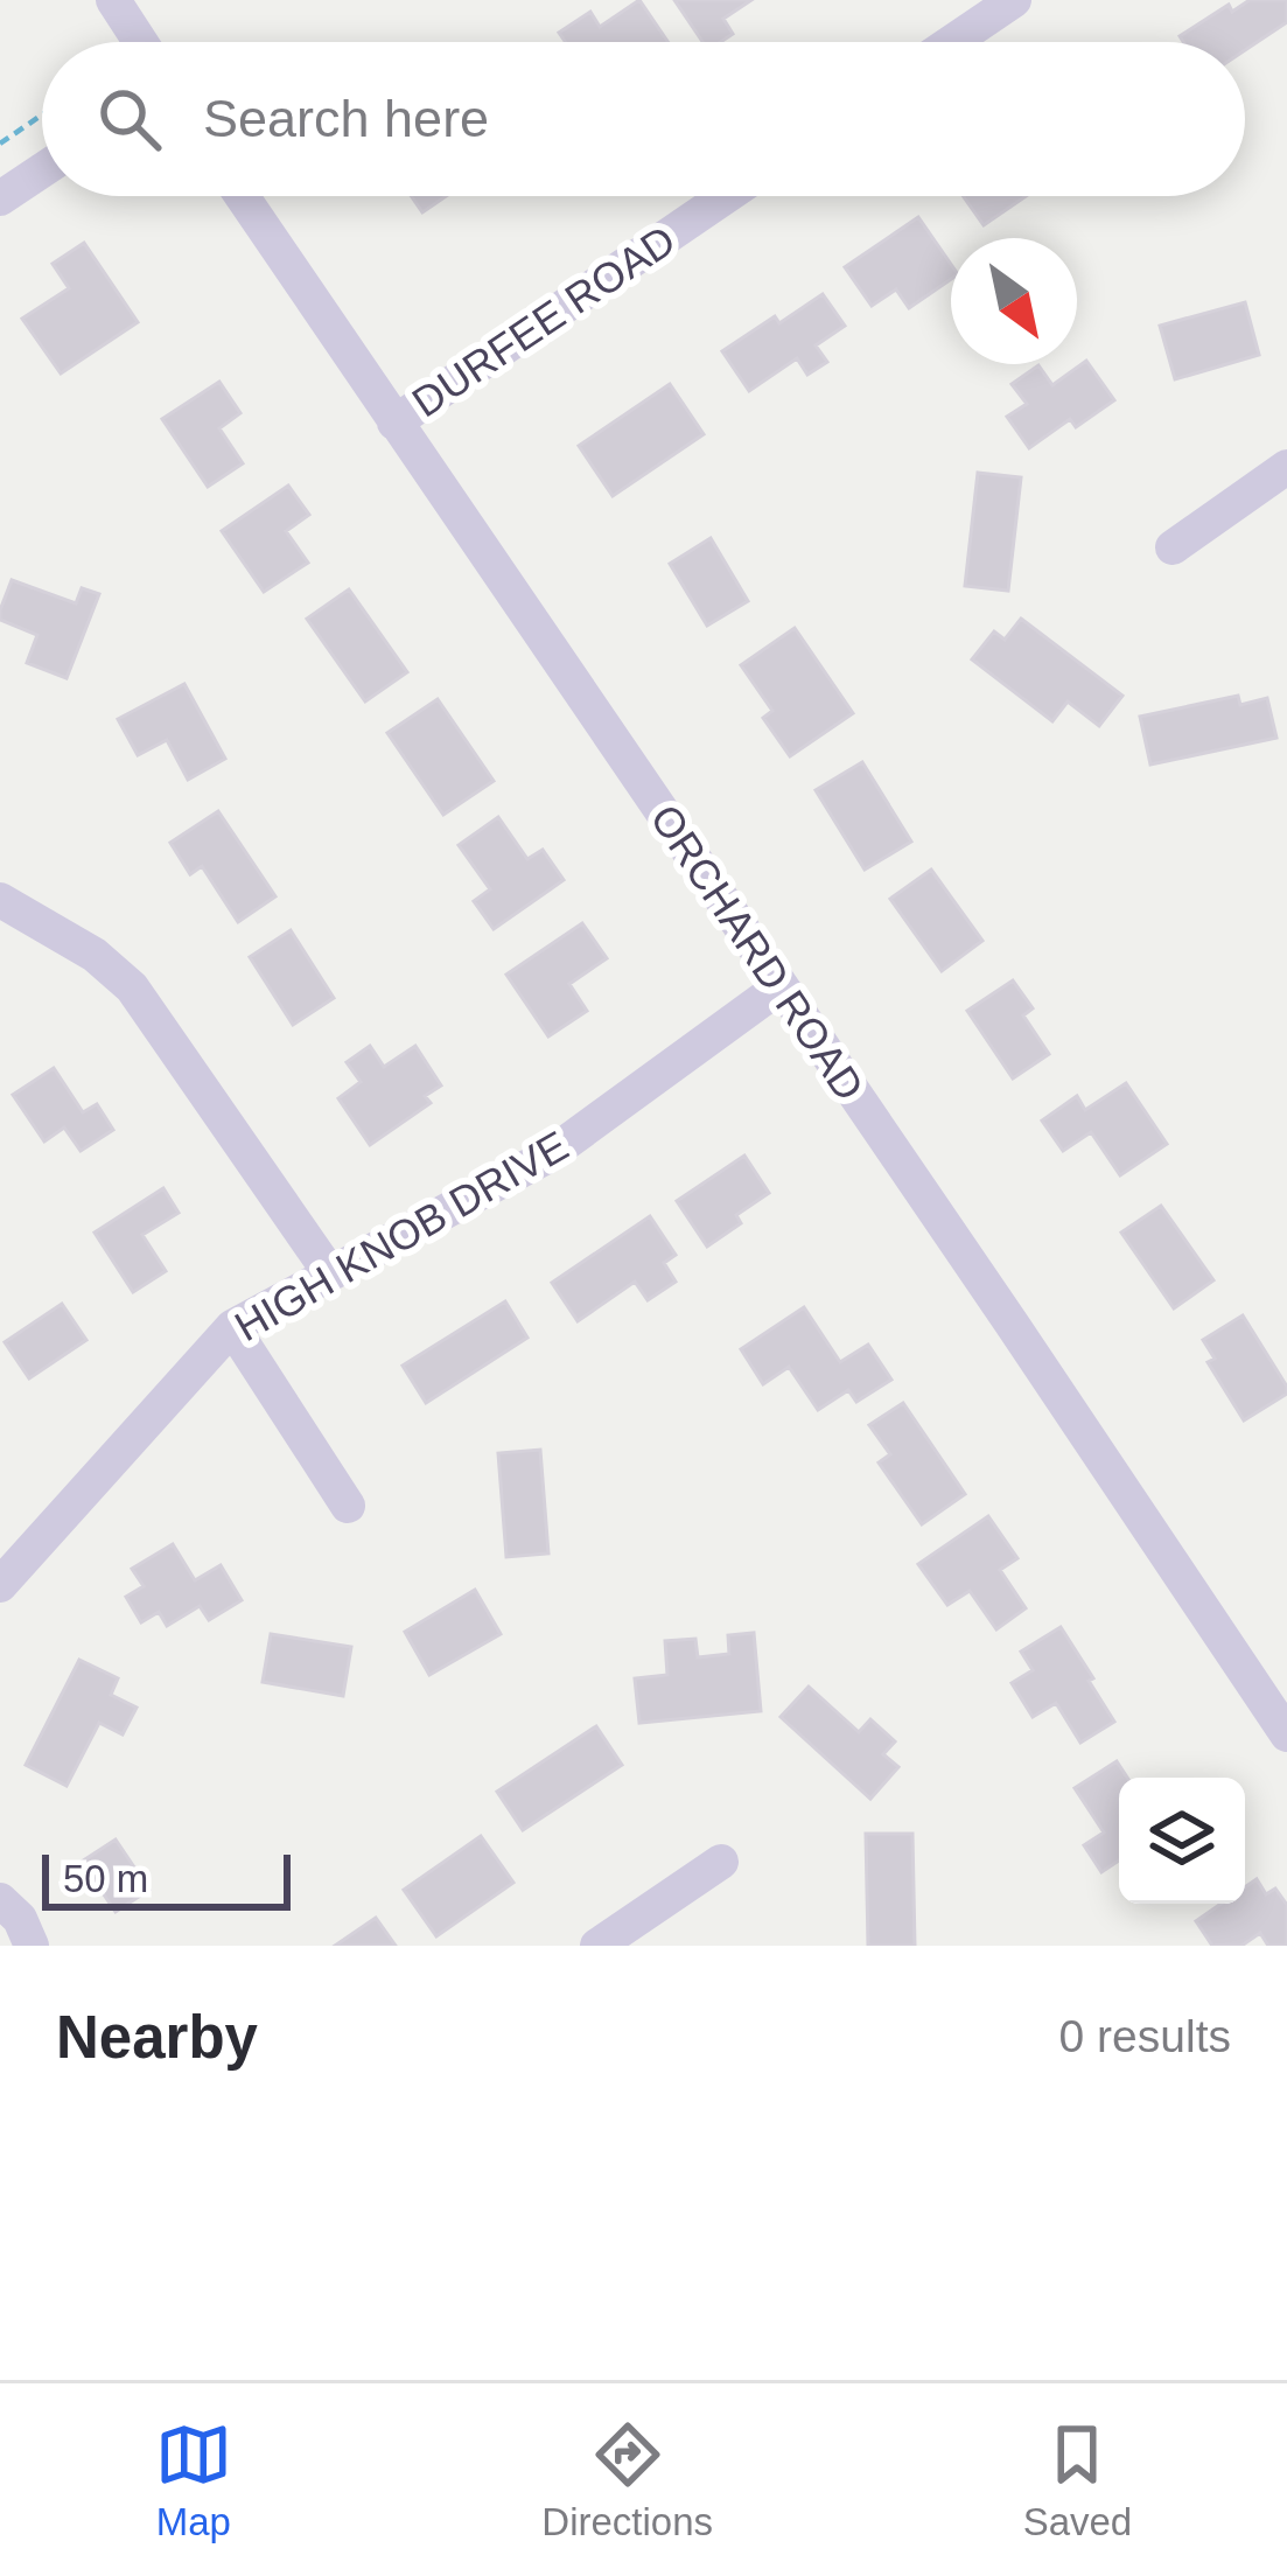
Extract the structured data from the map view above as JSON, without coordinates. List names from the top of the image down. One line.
{"streets":{"street":["DURFEE ROAD","ORCHARD ROAD","HIGH KNOB DRIVE"]},"crossings":[["DURFEE ROAD","ORCHARD ROAD"],["ORCHARD ROAD","HIGH KNOB DRIVE"]],"scale_bar":"50 m","north":"bottom right","page":{"search":"Search here","scale":"50 m","heading":["Nearby","0 results"],"nav":["Map","Directions","Saved"]}}
